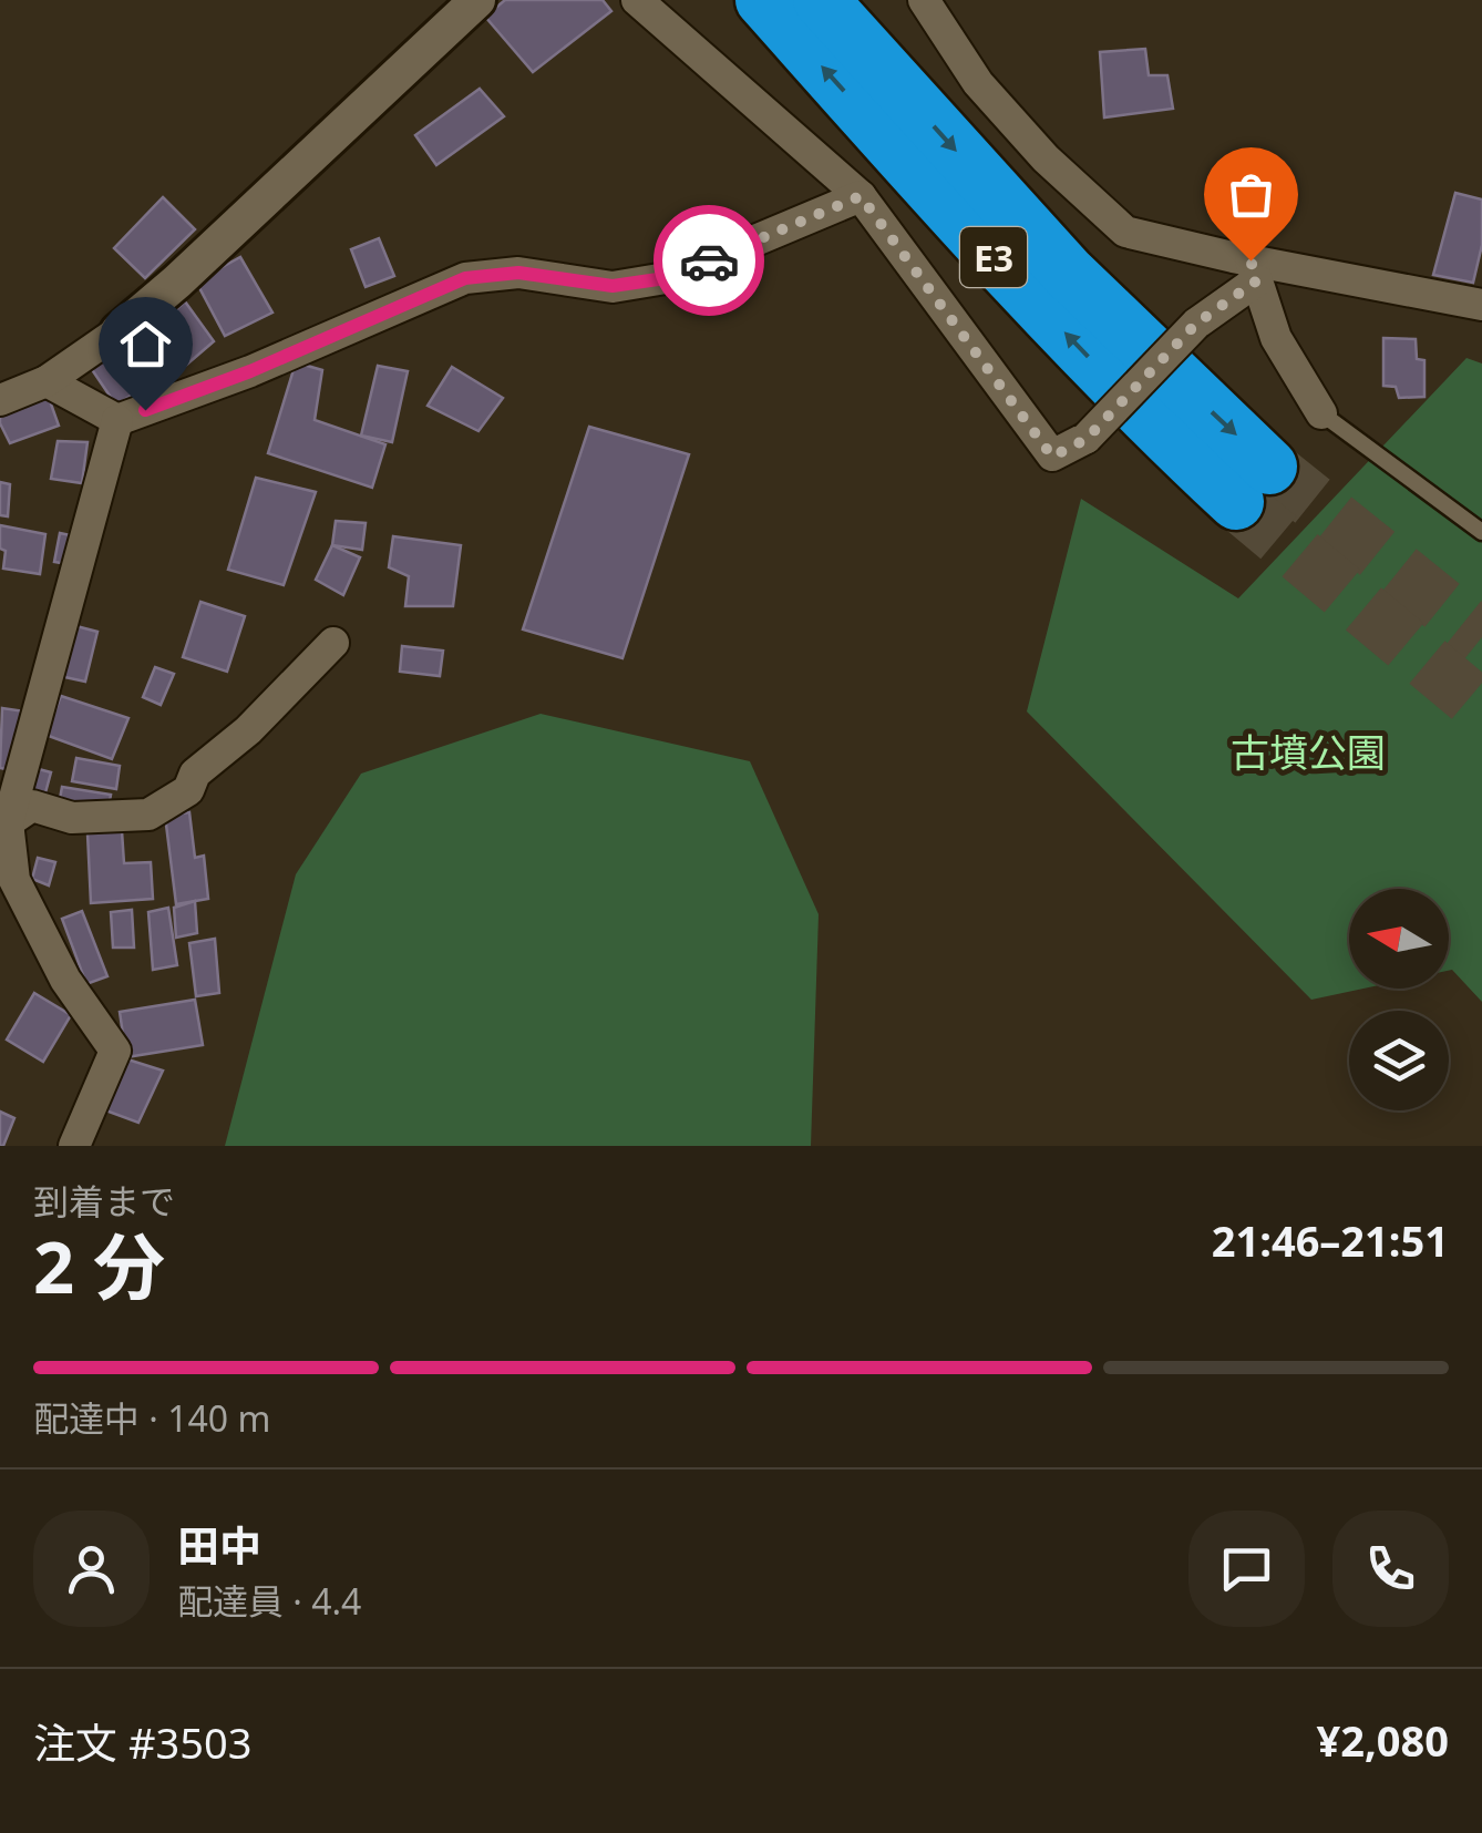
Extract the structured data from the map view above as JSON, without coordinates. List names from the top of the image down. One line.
{"streets":{"highway":["E3"]},"parks":["古墳公園"],"north":"left","page":{"heading":["2 分","到着まで","21:46–21:51"],"panel":["田中","配達員 · 4.4","注文 #3503","¥2,080"],"bar":"配達中 · 140 m"}}
